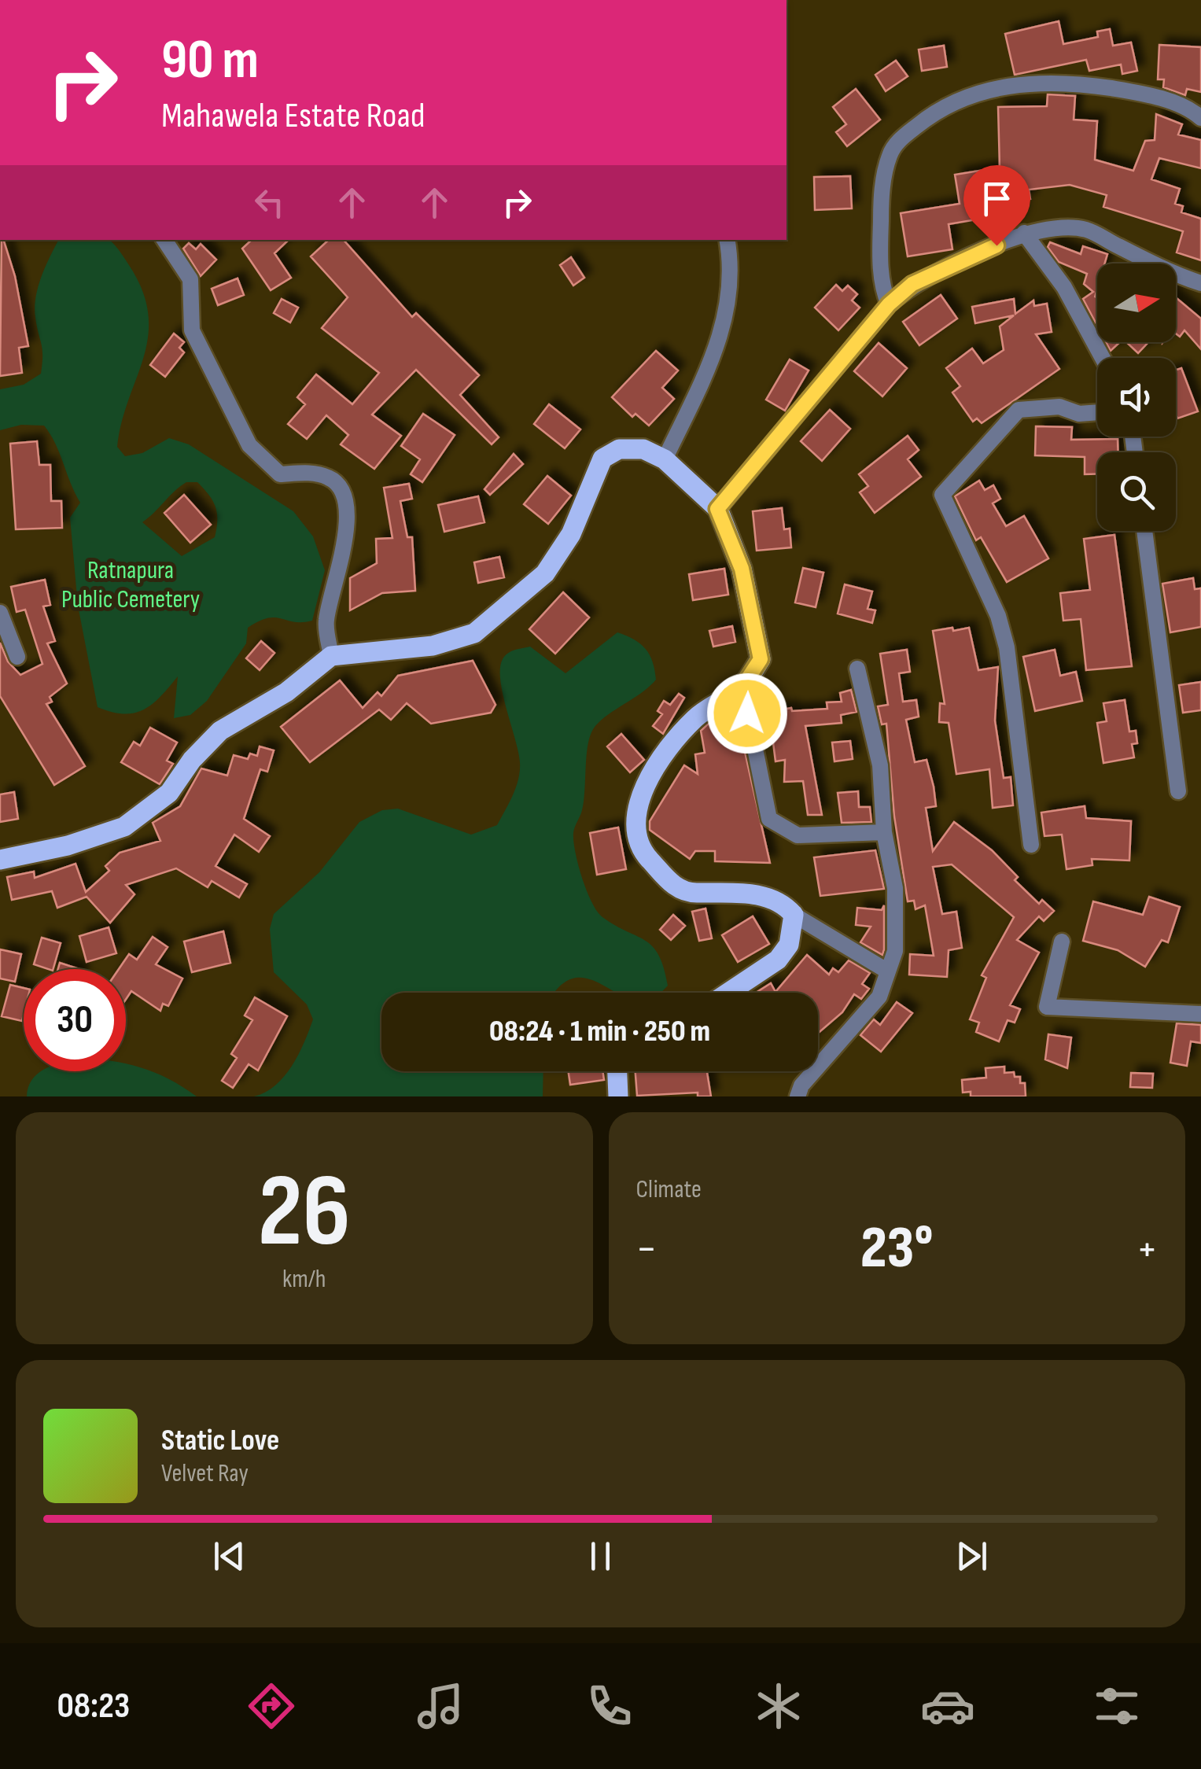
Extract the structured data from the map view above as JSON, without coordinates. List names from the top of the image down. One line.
{"parks":["Ratnapura Public Cemetery"],"north":"right","page":{"turn":["90 m","Mahawela Estate Road"],"limit":"30","trip":"08:24 · 1 min · 250 m","tile":[["26","km/h"],"Climate"],"heat":["−","23°","+"],"song":["Static Love","Velvet Ray"],"tabs":"08:23"}}
